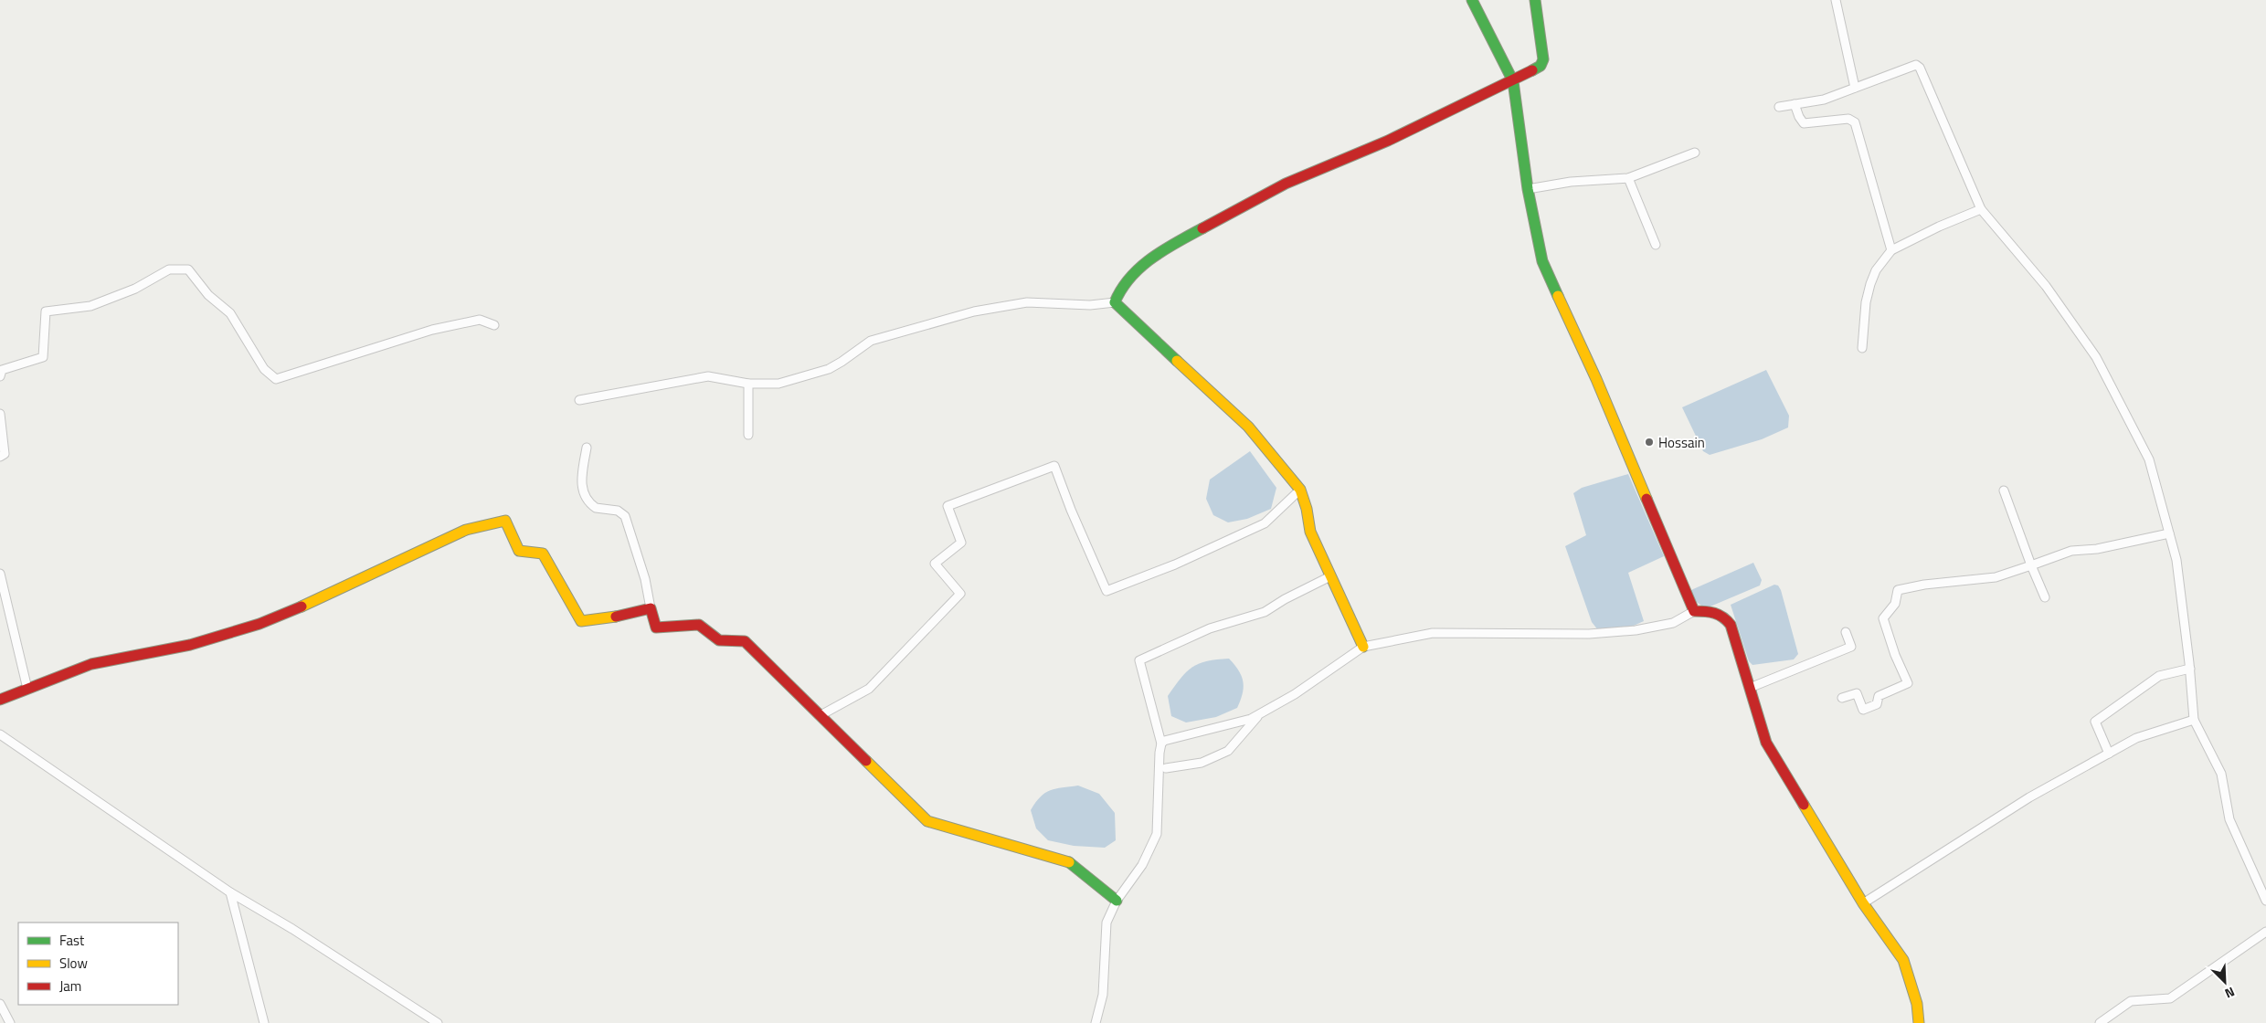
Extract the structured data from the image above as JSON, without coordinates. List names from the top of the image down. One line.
{"places":["Hossain"],"legend":["Fast","Slow","Jam"],"north":"bottom right"}
